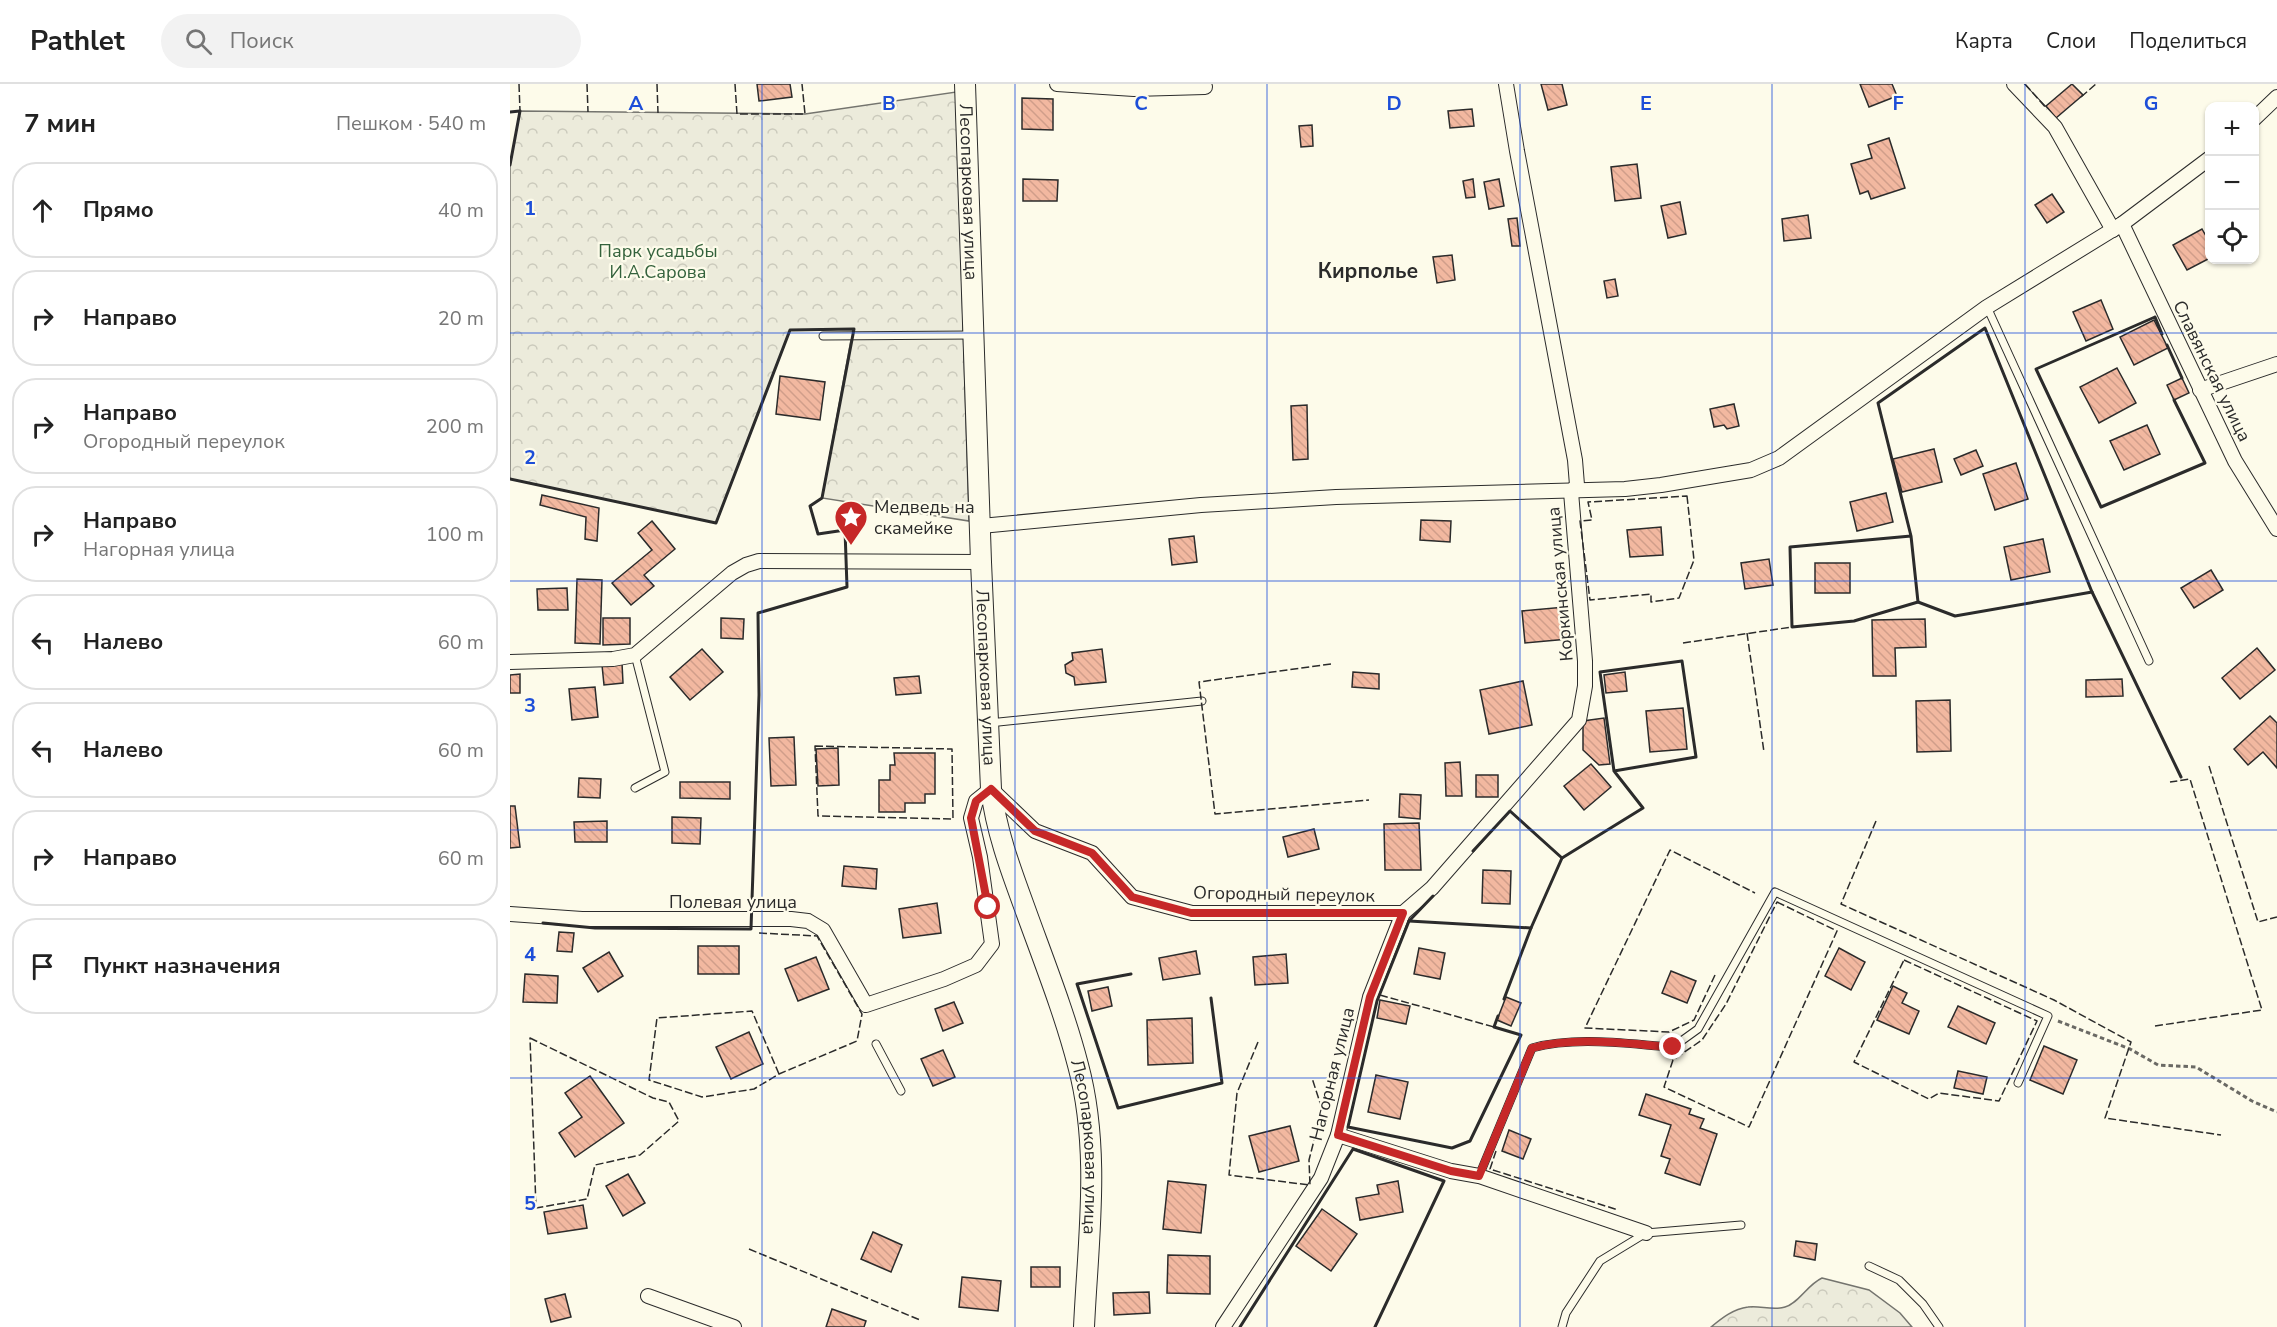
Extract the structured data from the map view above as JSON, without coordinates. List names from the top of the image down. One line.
{"streets":{"street":["Лесопарковая улица","Славянская улица","Коркинская улица","Огородный переулок","Полевая улица","Нагорная улица"]},"crossings":[["Лесопарковая улица","Огородный переулок"],["Лесопарковая улица","Полевая улица"],["Коркинская улица","Огородный переулок"],["Коркинская улица","Нагорная улица"],["Огородный переулок","Полевая улица"],["Огородный переулок","Нагорная улица"]],"districts":["Кирполье"],"parks":["Парк усадьбы И.А.Сарова"],"places":{"place":["Медведь на скамейке"]},"page":{"header":"Pathlet","search":"Поиск","nav":["Карта","Слои","Поделиться"],"heading":["7 мин","Пешком · 540 m"],"map_buttons":["+","−"],"list":[["Прямо","40 m"],["Направо","20 m"],["Направо","Огородный переулок","200 m"],["Направо","Нагорная улица","100 m"],["Налево","60 m"],["Налево","60 m"],["Направо","60 m"],"Пункт назначения"]},"grid":{"columns":["A","B","C","D","E","F","G"],"rows":["1","2","3","4","5"]}}
